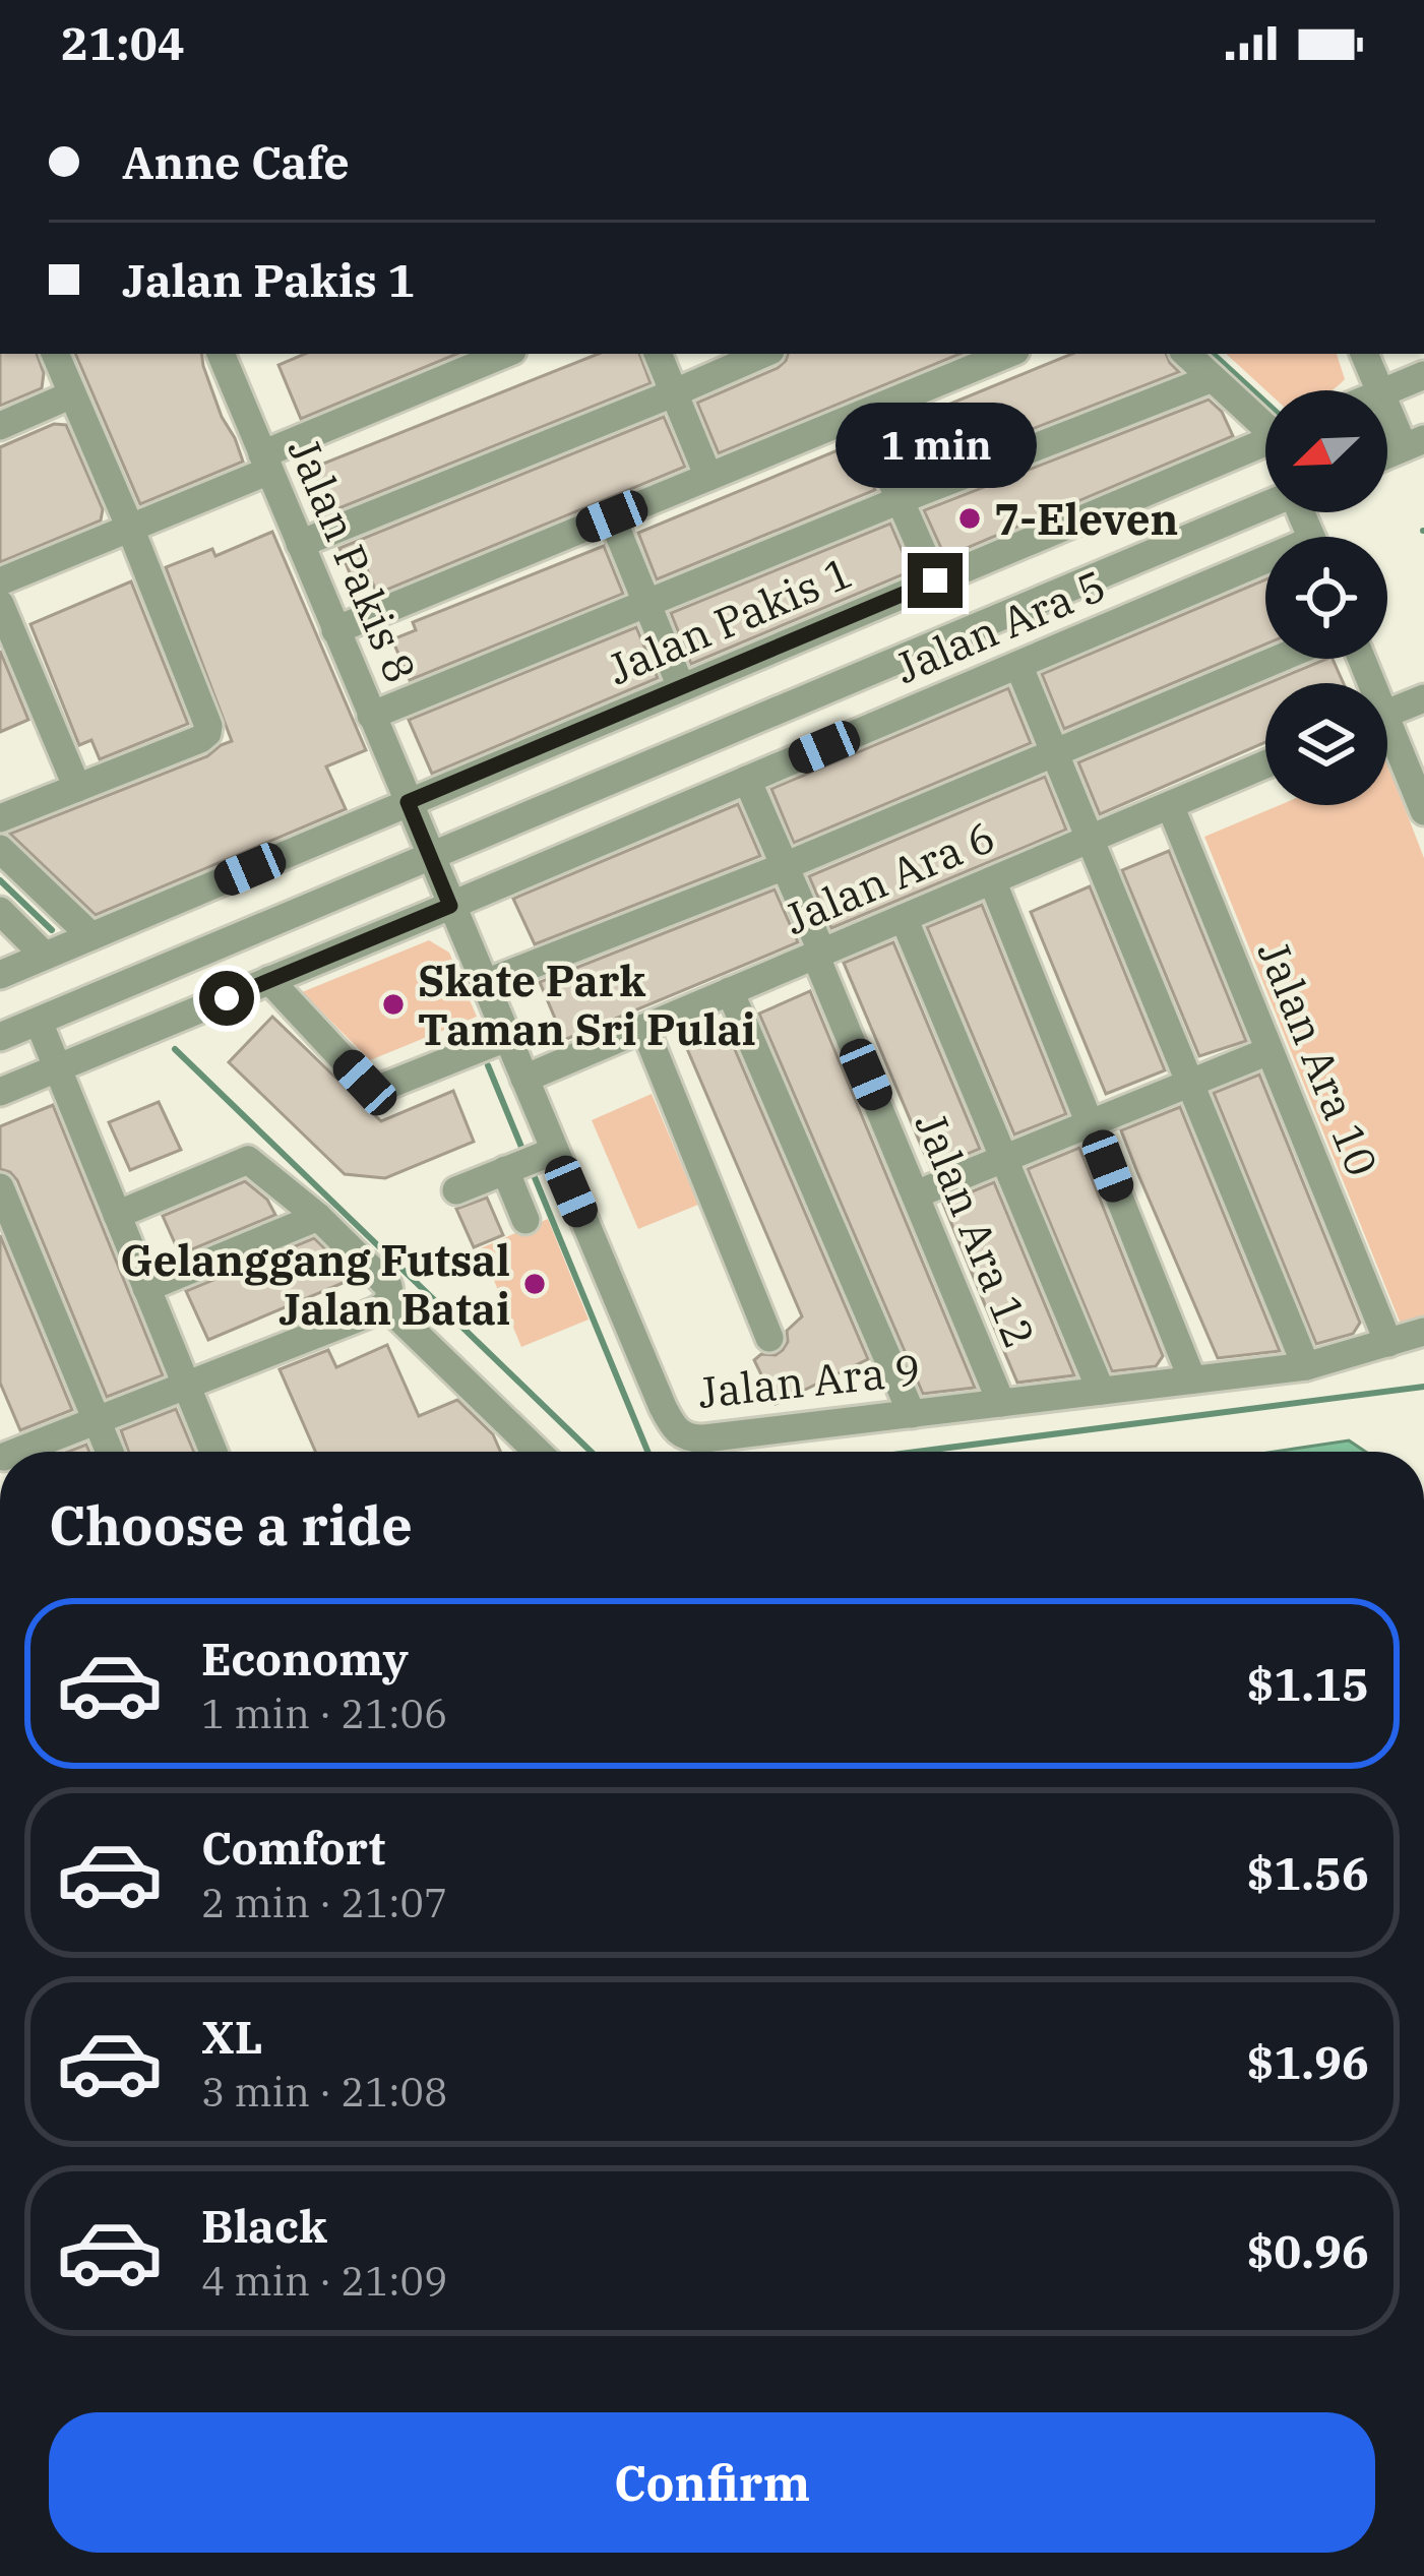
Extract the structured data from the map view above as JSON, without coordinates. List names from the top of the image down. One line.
{"streets":{"street":["Jalan Pakis 8","Jalan Pakis 1","Jalan Ara 5","Jalan Ara 6","Jalan Ara 10","Jalan Ara 12","Jalan Ara 9"]},"crossings":[["Jalan Pakis 8","Jalan Pakis 1"],["Jalan Pakis 8","Jalan Ara 9"],["Jalan Ara 5","Jalan Ara 12"],["Jalan Ara 5","Jalan Ara 9"],["Jalan Ara 6","Jalan Ara 10"],["Jalan Ara 6","Jalan Ara 12"],["Jalan Ara 6","Jalan Ara 9"],["Jalan Ara 10","Jalan Ara 9"],["Jalan Ara 12","Jalan Ara 9"]],"places":["7-Eleven","Skate Park Taman Sri Pulai","Gelanggang Futsal Jalan Batai"],"north":"bottom left","page":{"status":"21:04","banner":["Anne Cafe","Jalan Pakis 1"],"bubble":"1 min","heading":"Choose a ride","list":[{"name":"Economy","note":"1 min · 21:06","value":"$1.15"},{"name":"Comfort","note":"2 min · 21:07","value":"$1.56"},{"name":"XL","note":"3 min · 21:08","value":"$1.96"},{"name":"Black","note":"4 min · 21:09","value":"$0.96"}],"buttons":"Confirm"}}
